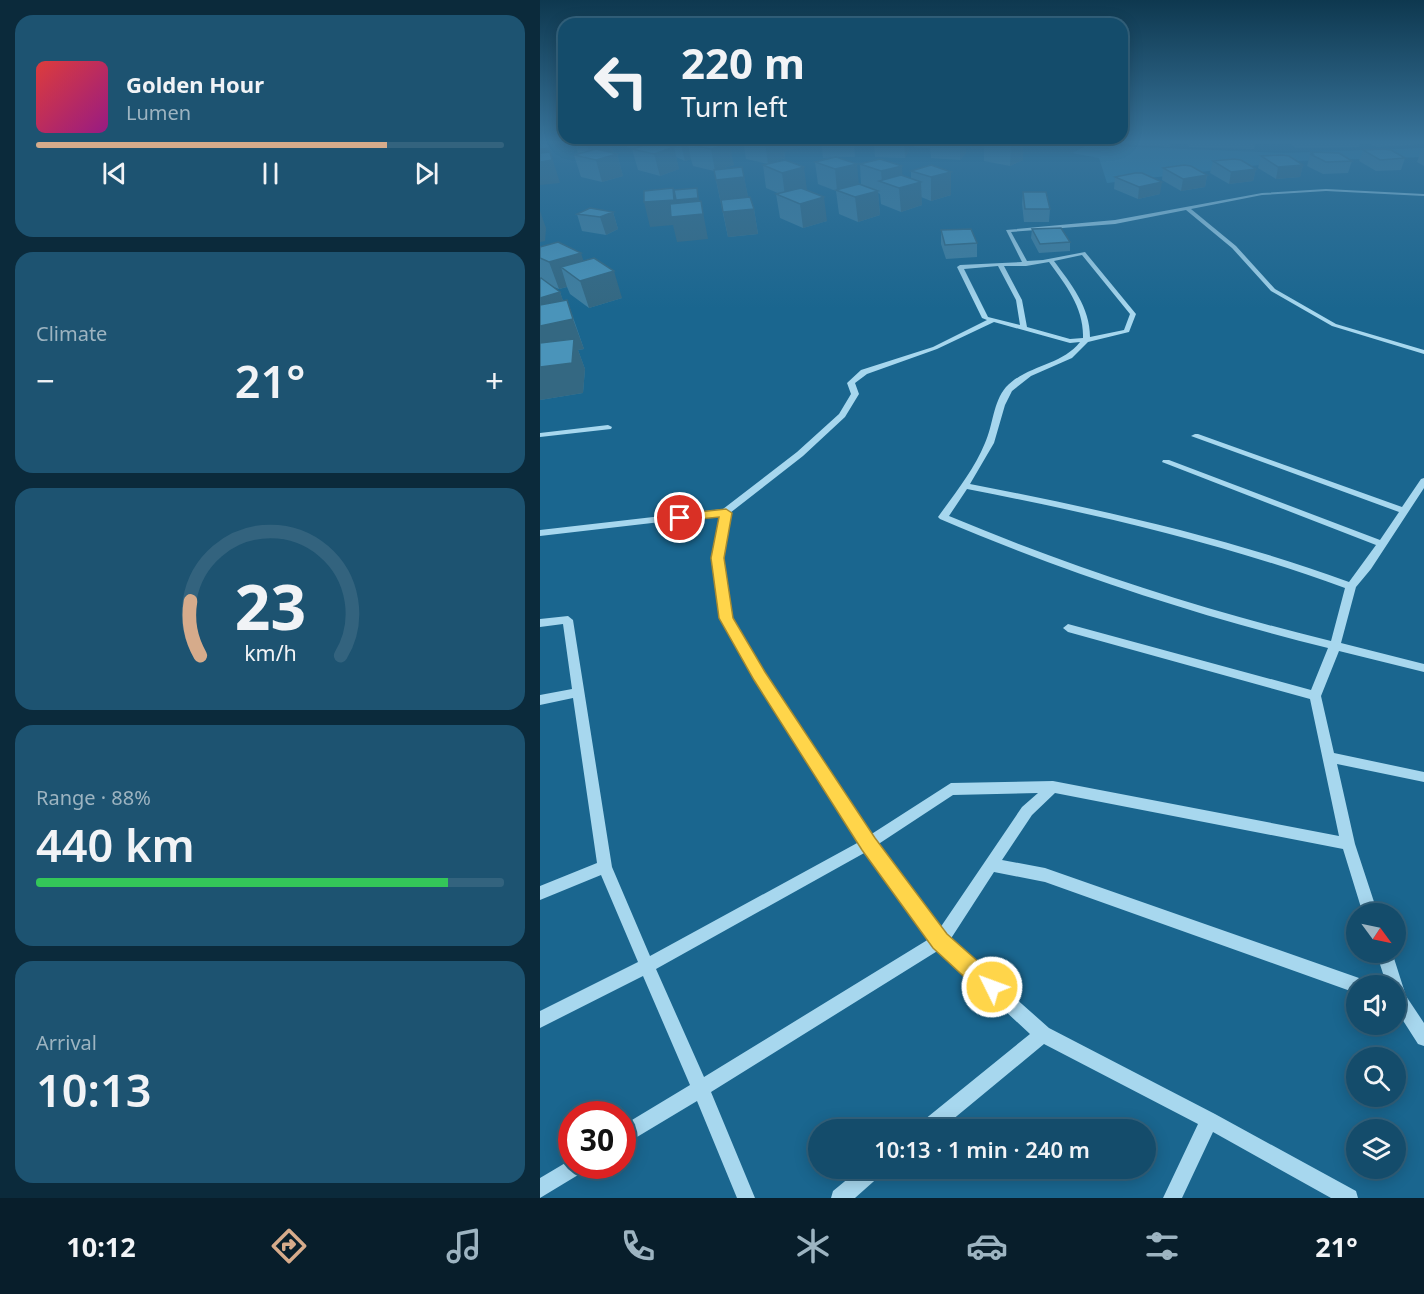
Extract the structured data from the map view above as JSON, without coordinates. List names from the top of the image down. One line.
{"north":"bottom right","page":{"turn":["220 m","Turn left"],"song":["Golden Hour","Lumen"],"tile":["Climate",["Range · 88%","440 km"],["Arrival","10:13"]],"heat":["−","21°","+"],"limit":"30","trip":"10:13 · 1 min · 240 m","tabs":["10:12","21°"],"gauge":["23","km/h"]}}
